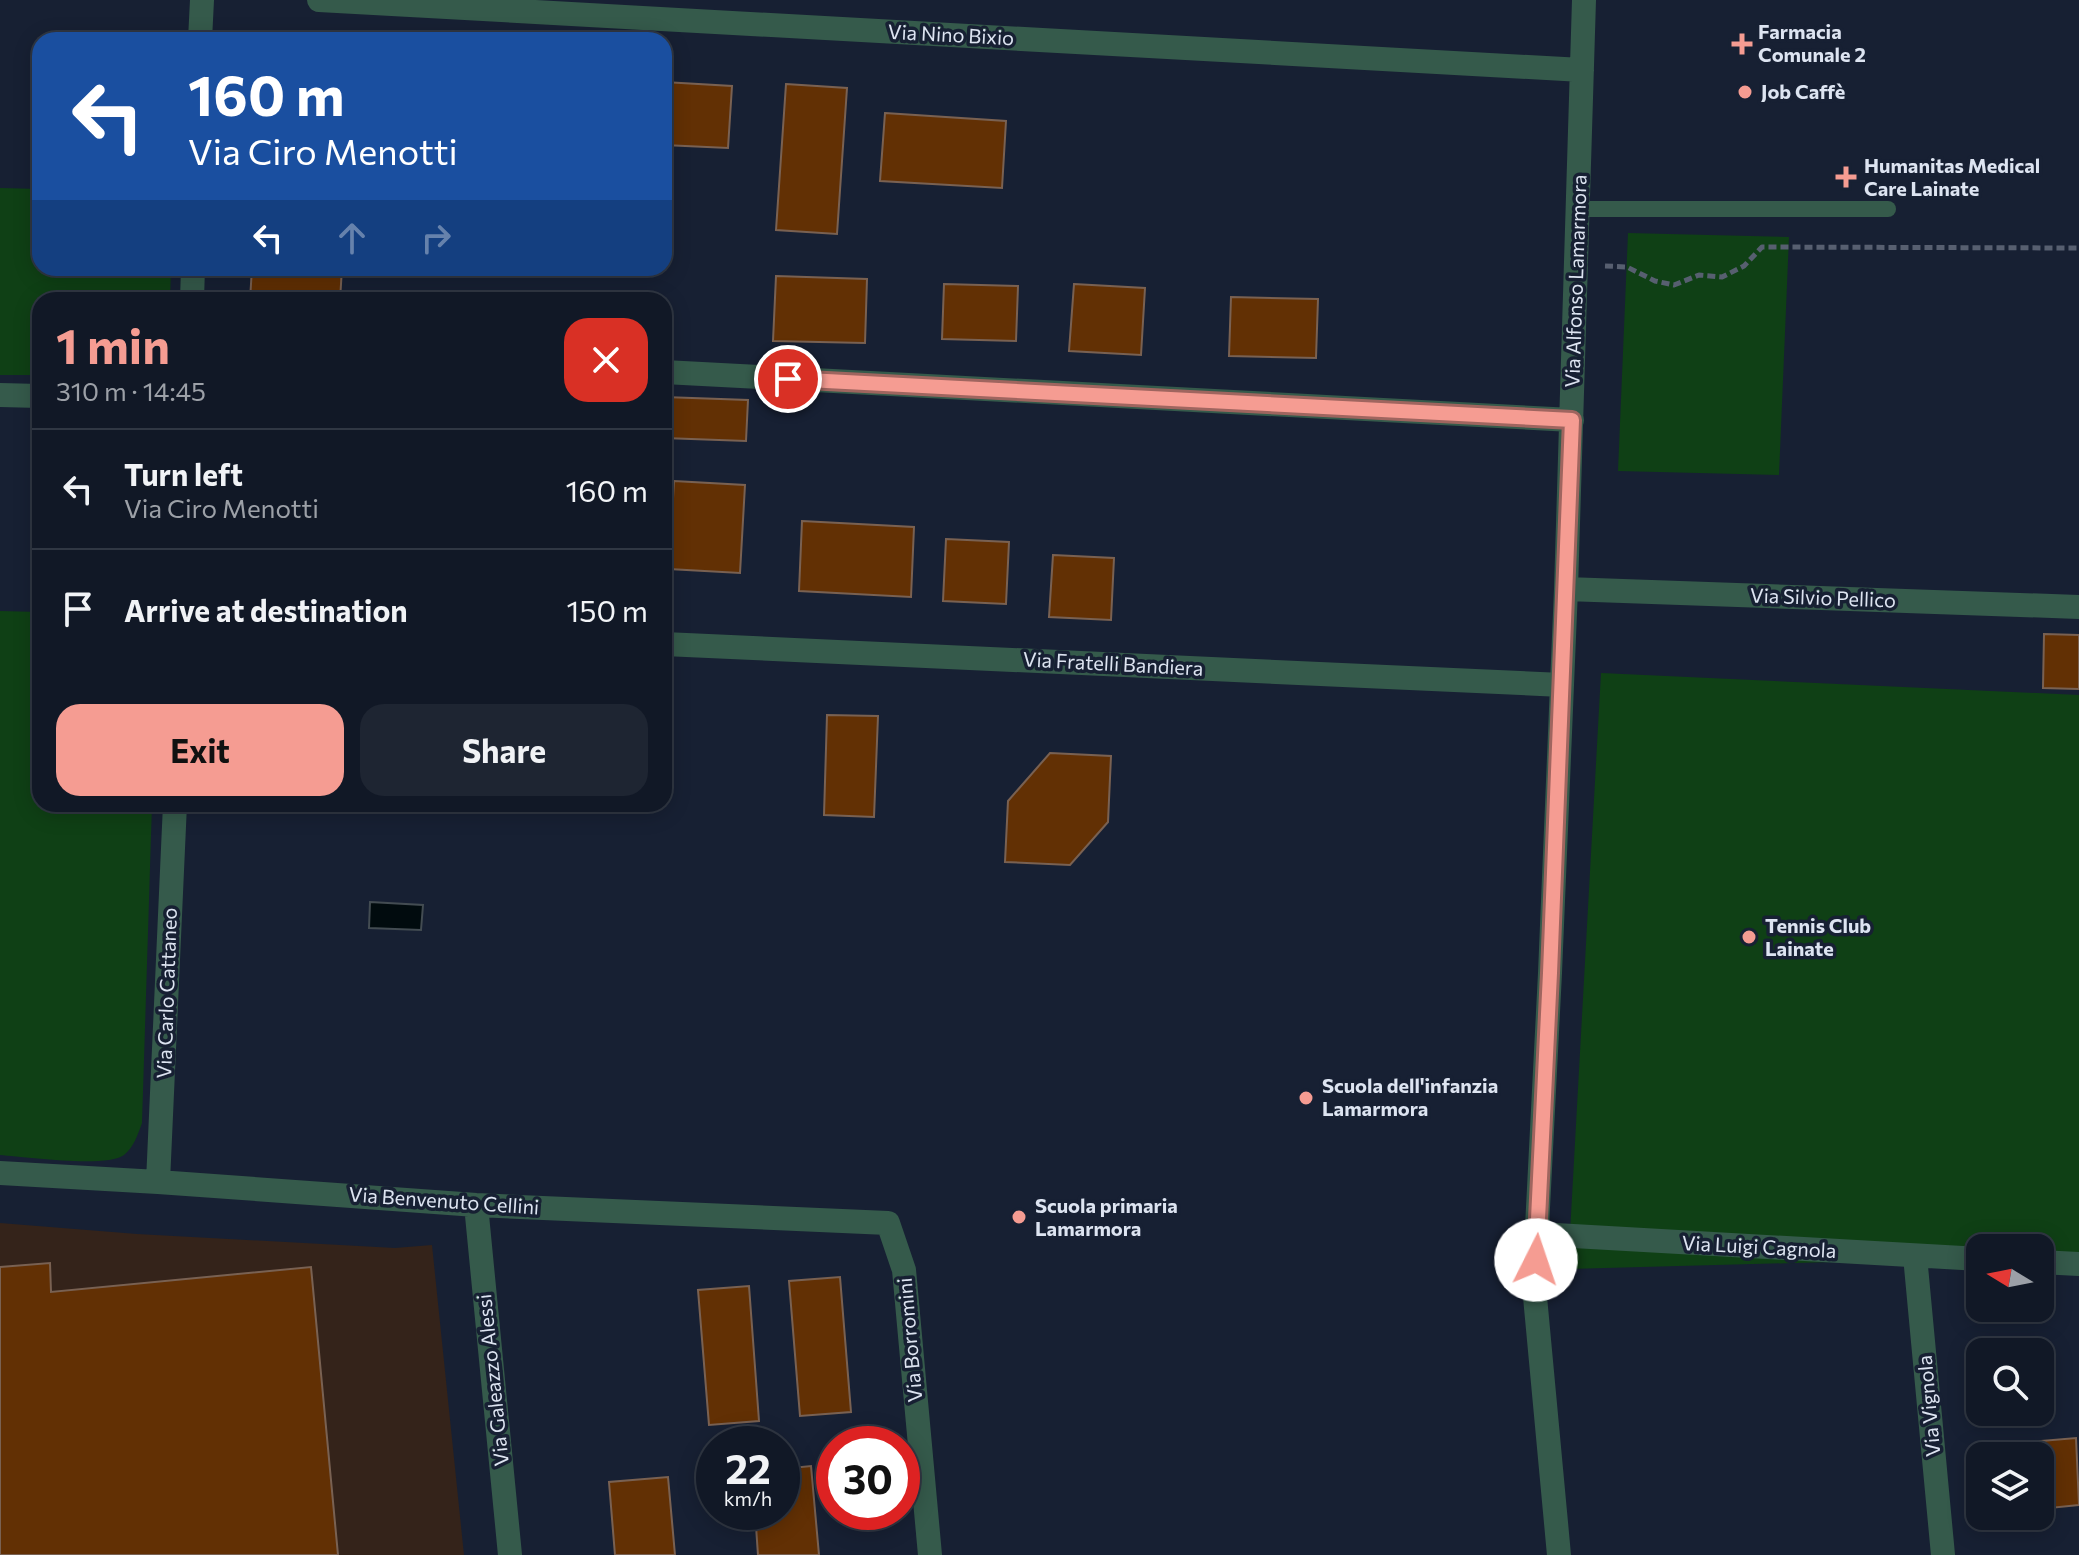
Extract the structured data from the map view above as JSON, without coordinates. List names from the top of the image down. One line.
{"streets":{"street":["Via Nino Bixio","Via Alfonso Lamarmora","Via Silvio Pellico","Via Fratelli Bandiera","Via Carlo Cattaneo","Via Benvenuto Cellini","Via Luigi Cagnola","Via Borromini","Via Galeazzo Alessi","Via Vignola"]},"crossings":[["Via Nino Bixio","Via Alfonso Lamarmora"],["Via Alfonso Lamarmora","Via Silvio Pellico"],["Via Alfonso Lamarmora","Via Fratelli Bandiera"],["Via Alfonso Lamarmora","Via Luigi Cagnola"],["Via Carlo Cattaneo","Via Benvenuto Cellini"],["Via Benvenuto Cellini","Via Borromini"],["Via Benvenuto Cellini","Via Galeazzo Alessi"],["Via Luigi Cagnola","Via Vignola"]],"places":{"health":["Farmacia Comunale 2","Humanitas Medical Care Lainate"],"other":["Job Caffè","Tennis Club Lainate","Scuola dell'infanzia Lamarmora","Scuola primaria Lamarmora"]},"north":"left","page":{"turn":["160 m","Via Ciro Menotti"],"heading":["1 min","310 m · 14:45"],"list":[{"name":"Turn left","note":"Via Ciro Menotti","value":"160 m"},{"name":"Arrive at destination","value":"150 m"}],"buttons":["Exit","Share"],"speed":"22 km/h","limit":"30"}}
